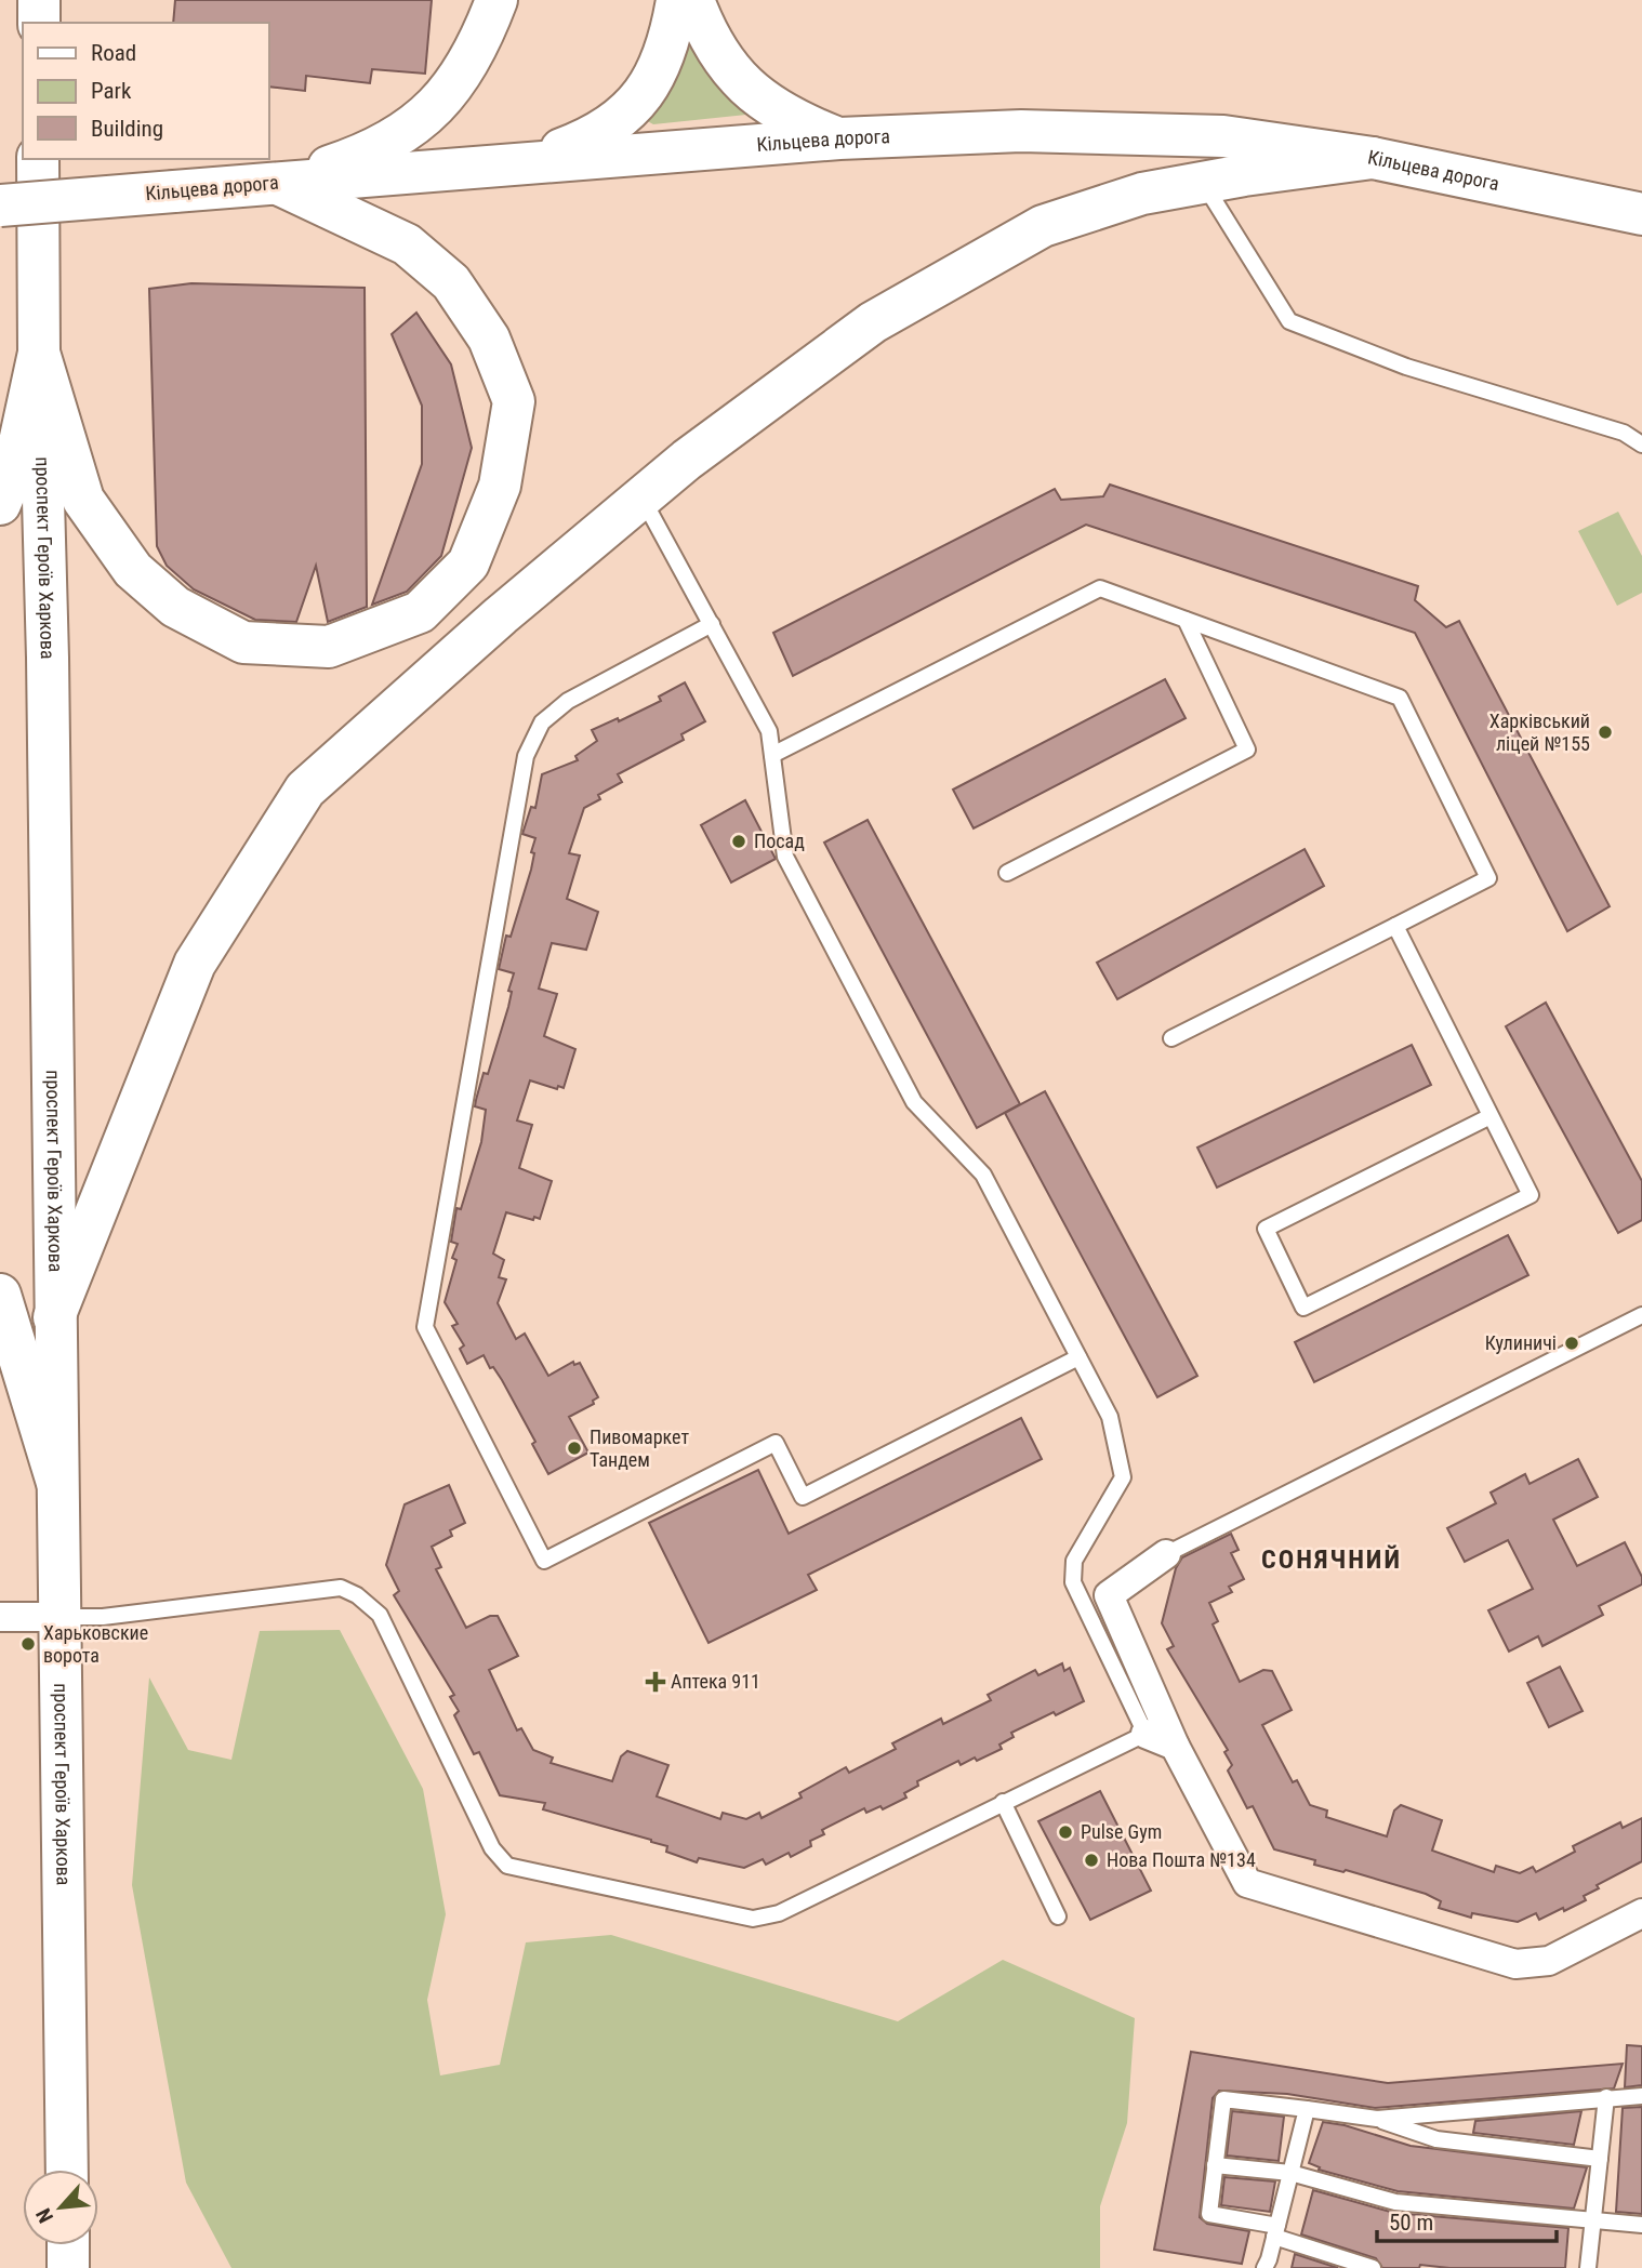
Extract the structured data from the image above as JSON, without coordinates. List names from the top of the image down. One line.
{"streets":{"main road":["Кільцева дорога","проспект Героїв Харкова"]},"districts":["СОНЯЧНИЙ"],"places":{"other":["Харківський ліцей №155","Посад","Кулиничі","Пивомаркет Тандем","Харьковские ворота","Pulse Gym","Нова Пошта №134"],"health":["Аптека 911"]},"legend":["Road","Park","Building"],"scale_bar":"50 m","north":"bottom left"}
